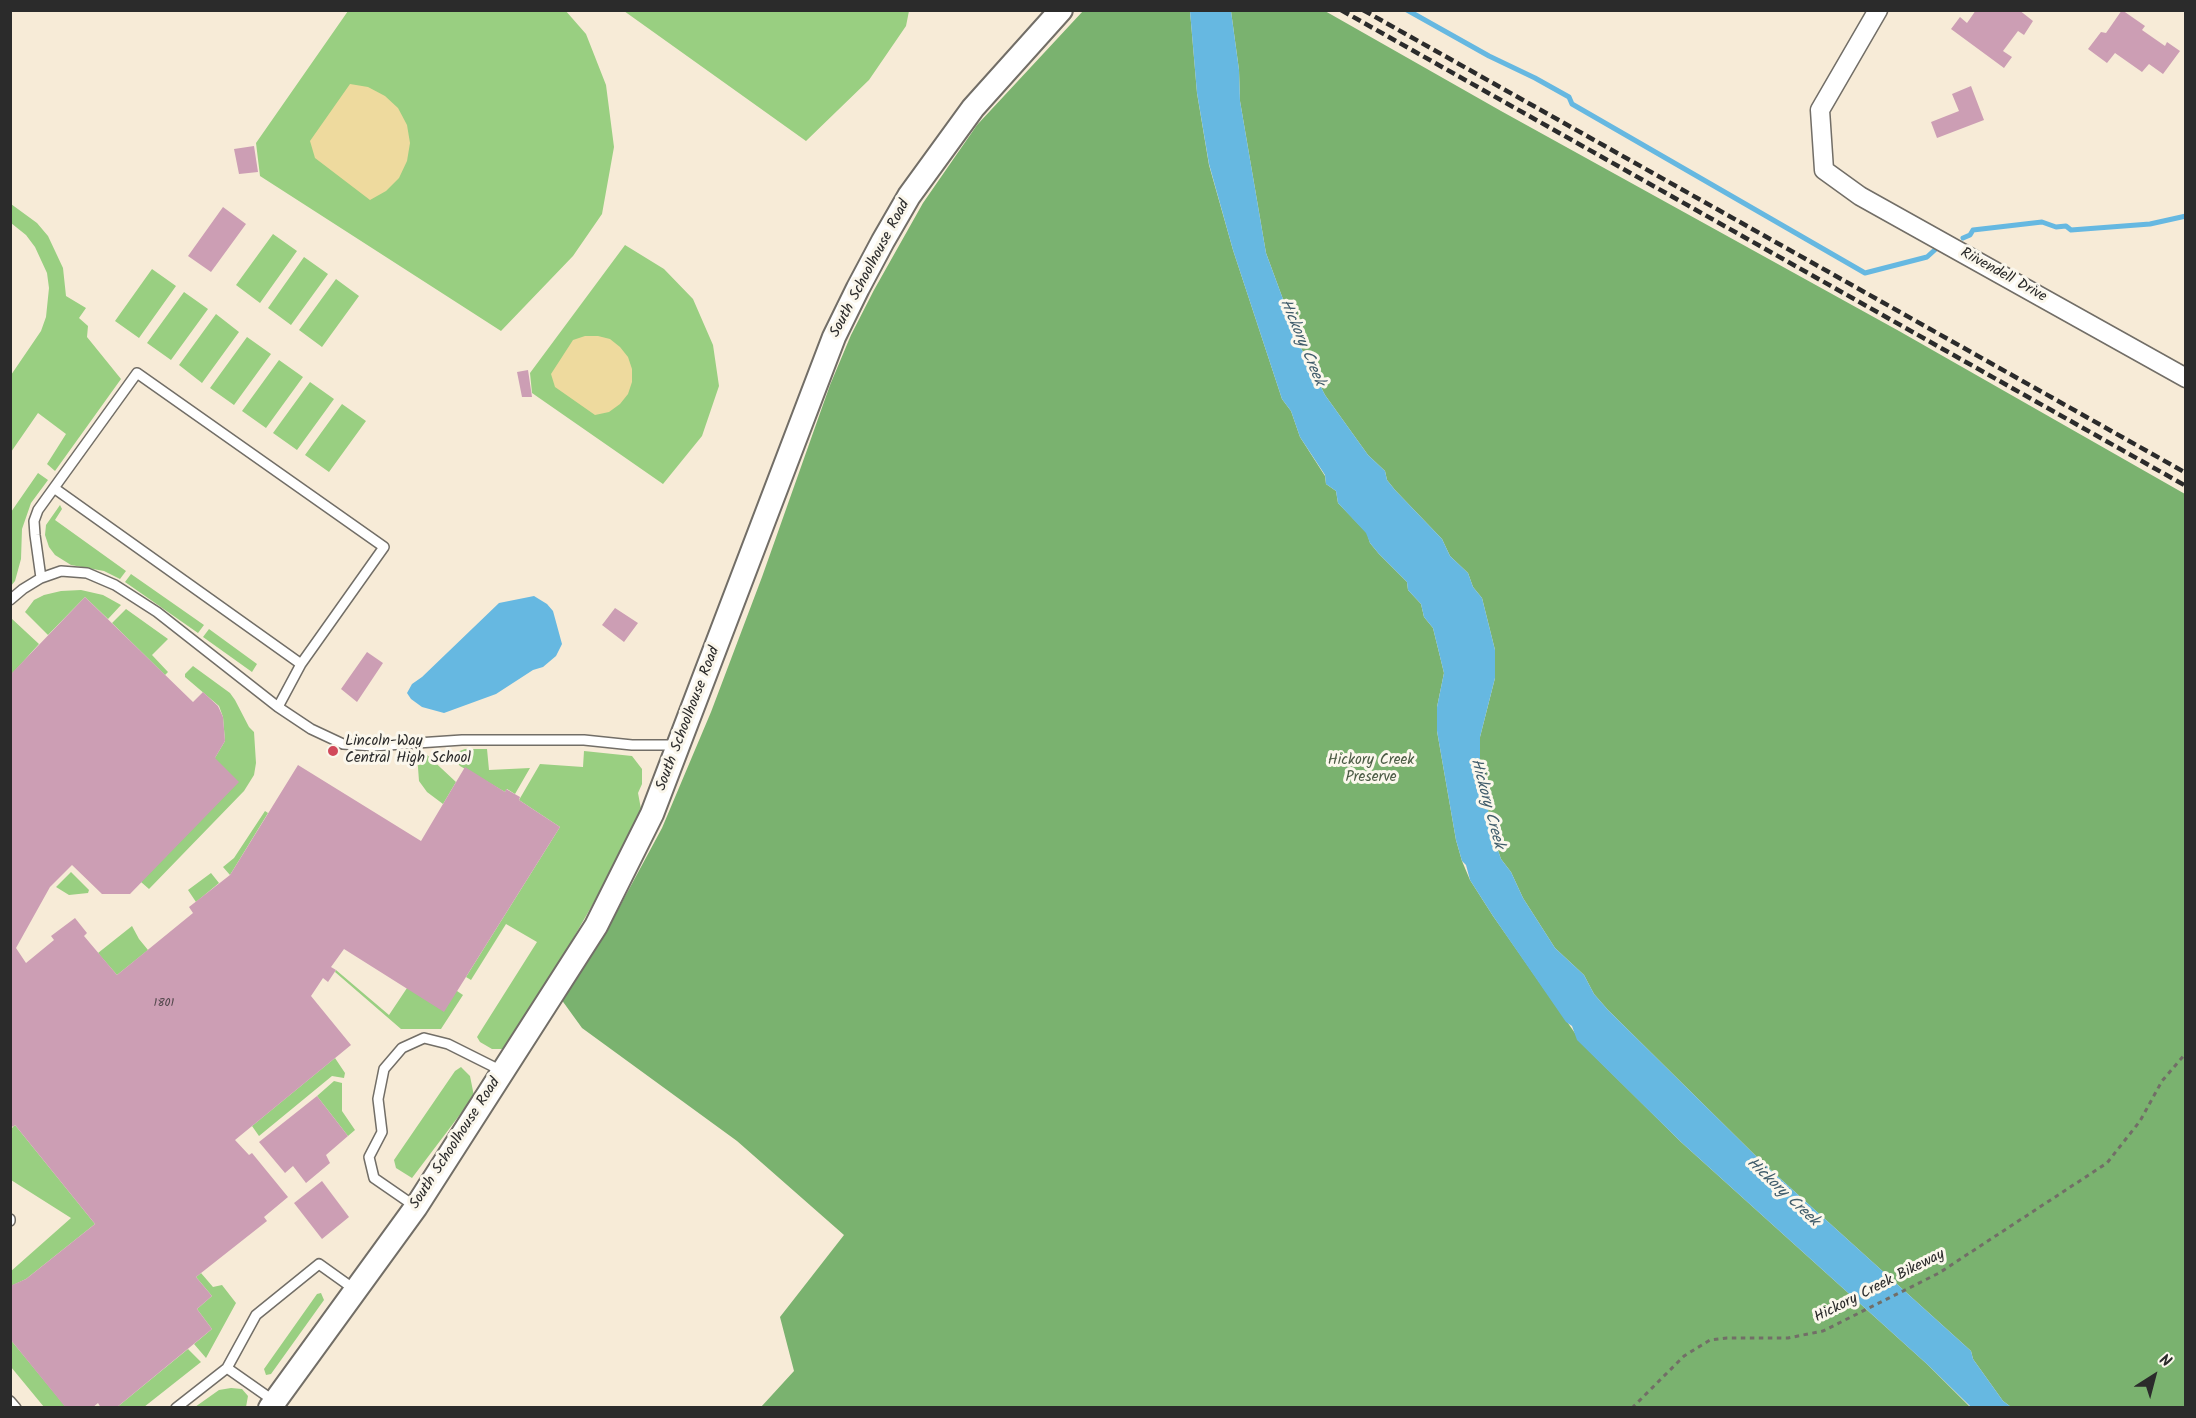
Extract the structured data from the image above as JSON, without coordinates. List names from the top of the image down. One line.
{"streets":{"street":["South Schoolhouse Road","Riivendell Drive"],"path":["Hickory Creek Bikeway"]},"water":["Hickory Creek"],"parks":["Hickory Creek Preserve"],"places":["Lincoln-Way Central High School"],"house_numbers":["1801"],"north":"top right"}
